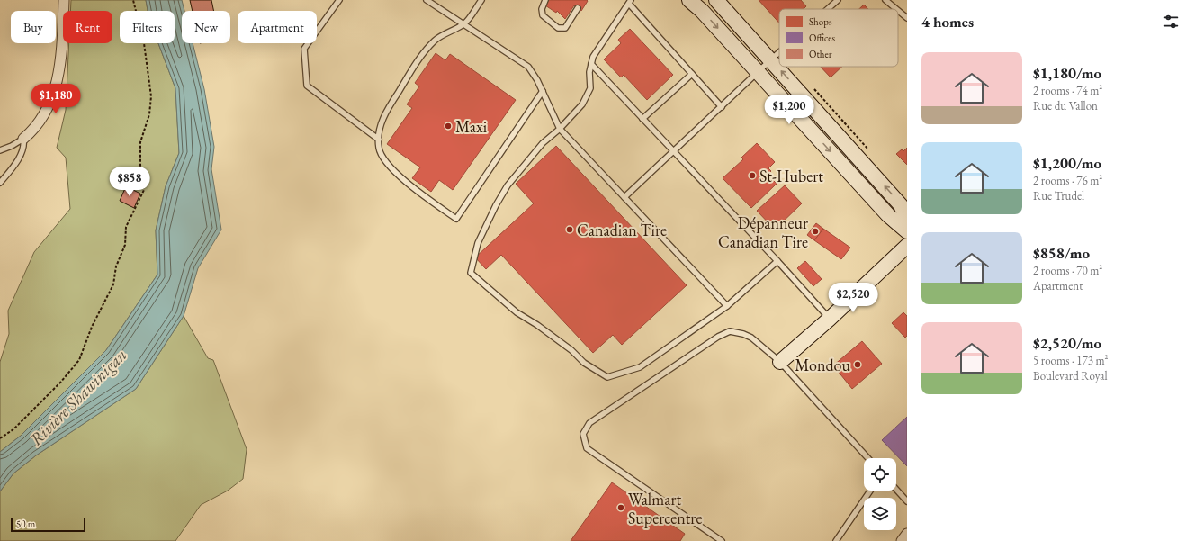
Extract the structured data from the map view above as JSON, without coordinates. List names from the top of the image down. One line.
{"water":["Rivière Shawinigan"],"places":["Maxi","St-Hubert","Canadian Tire","Dépanneur Canadian Tire","Mondou","Walmart Supercentre"],"legend":["Shops","Offices","Other"],"scale_bar":"50 m","page":{"heading":"4 homes","chip":["Buy","Rent","Filters","New","Apartment"],"list":[{"name":"$1,180/mo","note":"2 rooms · 74 m² · Rue du Vallon"},{"name":"$1,200/mo","note":"2 rooms · 76 m² · Rue Trudel"},{"name":"$858/mo","note":"2 rooms · 70 m² · Apartment"},{"name":"$2,520/mo","note":"5 rooms · 173 m² · Boulevard Royal"}],"price":["$1,180","$1,200","$858","$2,520"],"scale":"50 m"}}
